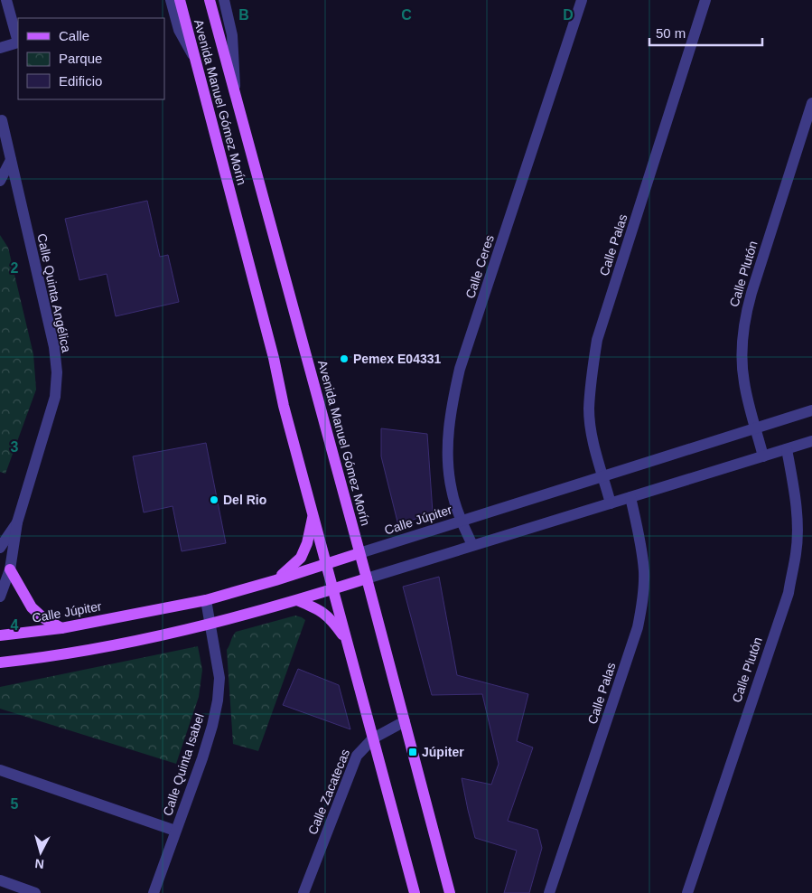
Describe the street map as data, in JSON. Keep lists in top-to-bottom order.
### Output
{
  "streets": {
    "main road": ["Avenida Manuel Gómez Morín", "Calle Júpiter"],
    "street": [
      "Calle Palas",
      "Calle Ceres",
      "Calle Plutón",
      "Calle Quinta Angélica",
      "Calle Quinta Isabel",
      "Calle Zacatecas"
    ]
  },
  "crossings": [
    ["Avenida Manuel Gómez Morín", "Calle Júpiter"],
    ["Avenida Manuel Gómez Morín", "Calle Zacatecas"],
    ["Calle Palas", "Calle Júpiter"],
    ["Calle Ceres", "Calle Júpiter"],
    ["Calle Plutón", "Calle Júpiter"],
    ["Calle Júpiter", "Calle Quinta Isabel"]
  ],
  "places": {
    "other": ["Pemex E04331", "Del Rio"],
    "transit": ["Júpiter"]
  },
  "legend": ["Calle", "Parque", "Edificio"],
  "scale_bar": "50 m",
  "north": "bottom",
  "grid": {
    "columns": ["B", "C", "D"],
    "rows": [
      "2",
      "3",
      "4",
      "5"
    ]
  }
}
